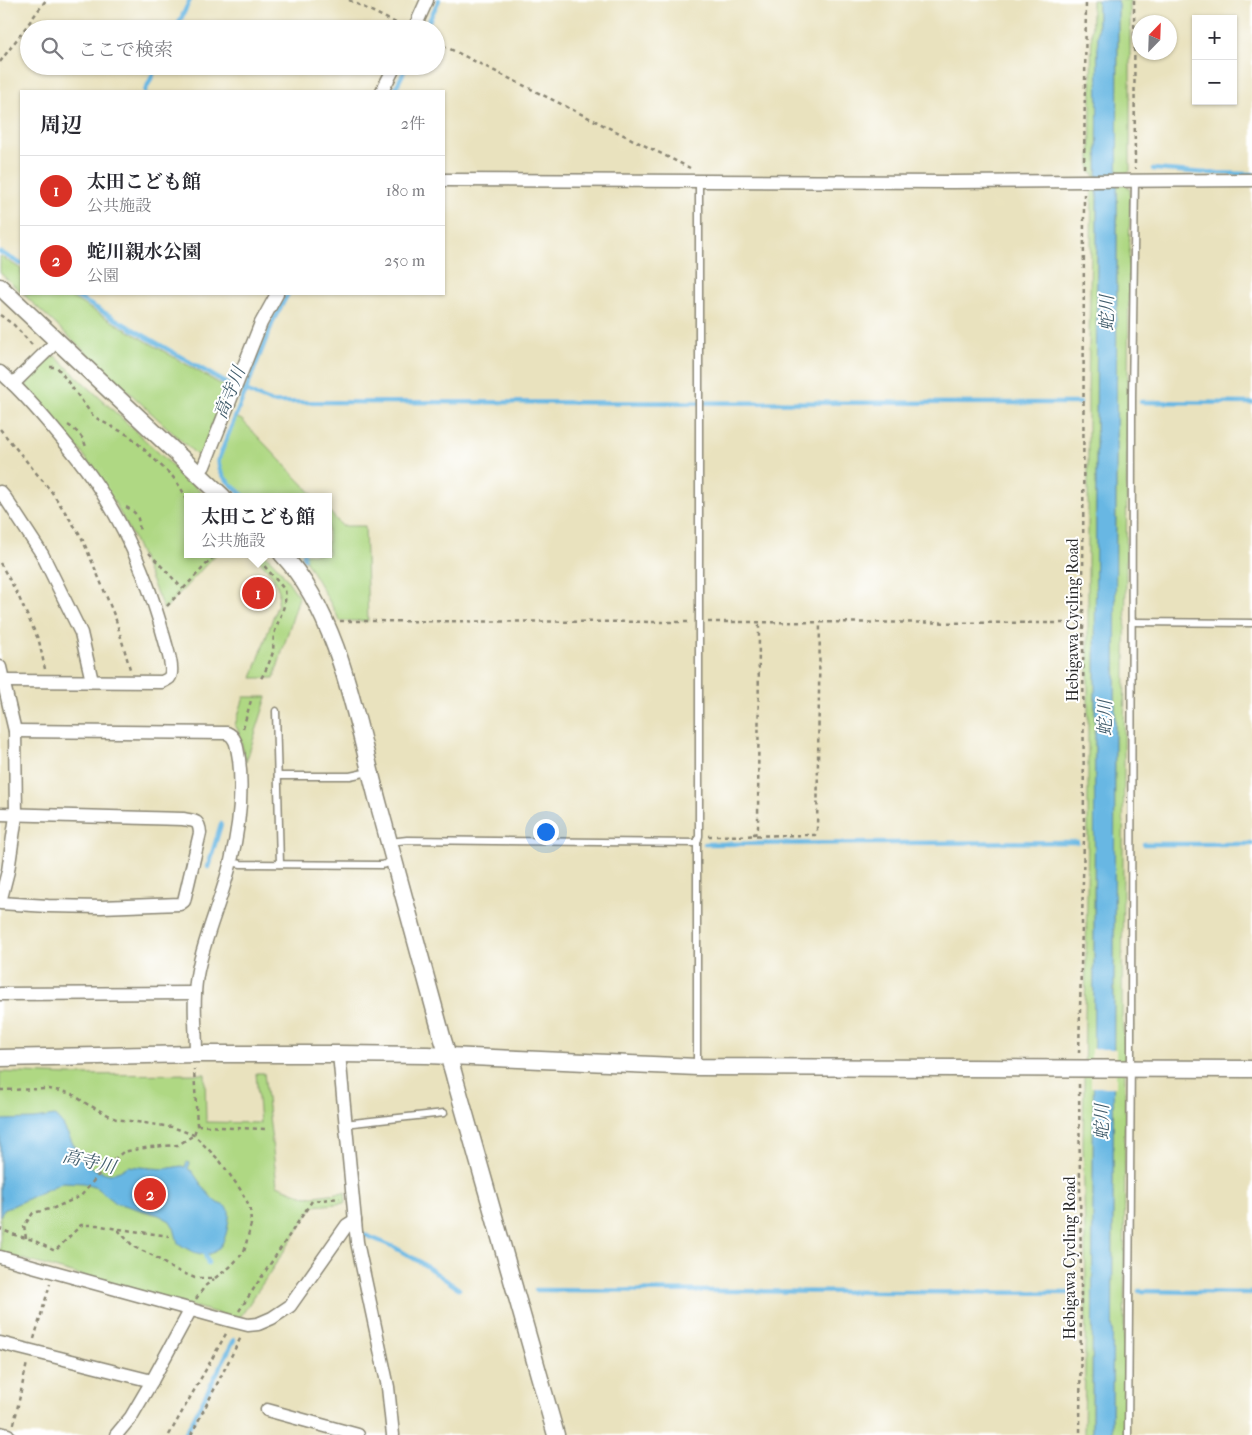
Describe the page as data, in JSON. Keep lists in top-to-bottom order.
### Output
{
  "streets": {
    "path": ["Hebigawa Cycling Road"]
  },
  "water": ["蛇川", "高寺川"],
  "north": "top right",
  "page": {
    "map_buttons": ["+", "−"],
    "search": "ここで検索",
    "heading": ["周辺", "2件"],
    "list": [
      {
        "mark": "1",
        "name": "太田こども館",
        "note": "公共施設",
        "value": "180 m"
      },
      {
        "mark": "2",
        "name": "蛇川親水公園",
        "note": "公園",
        "value": "250 m"
      }
    ],
    "popup": ["太田こども館", "公共施設"],
    "pins": ["1", "2"]
  }
}
